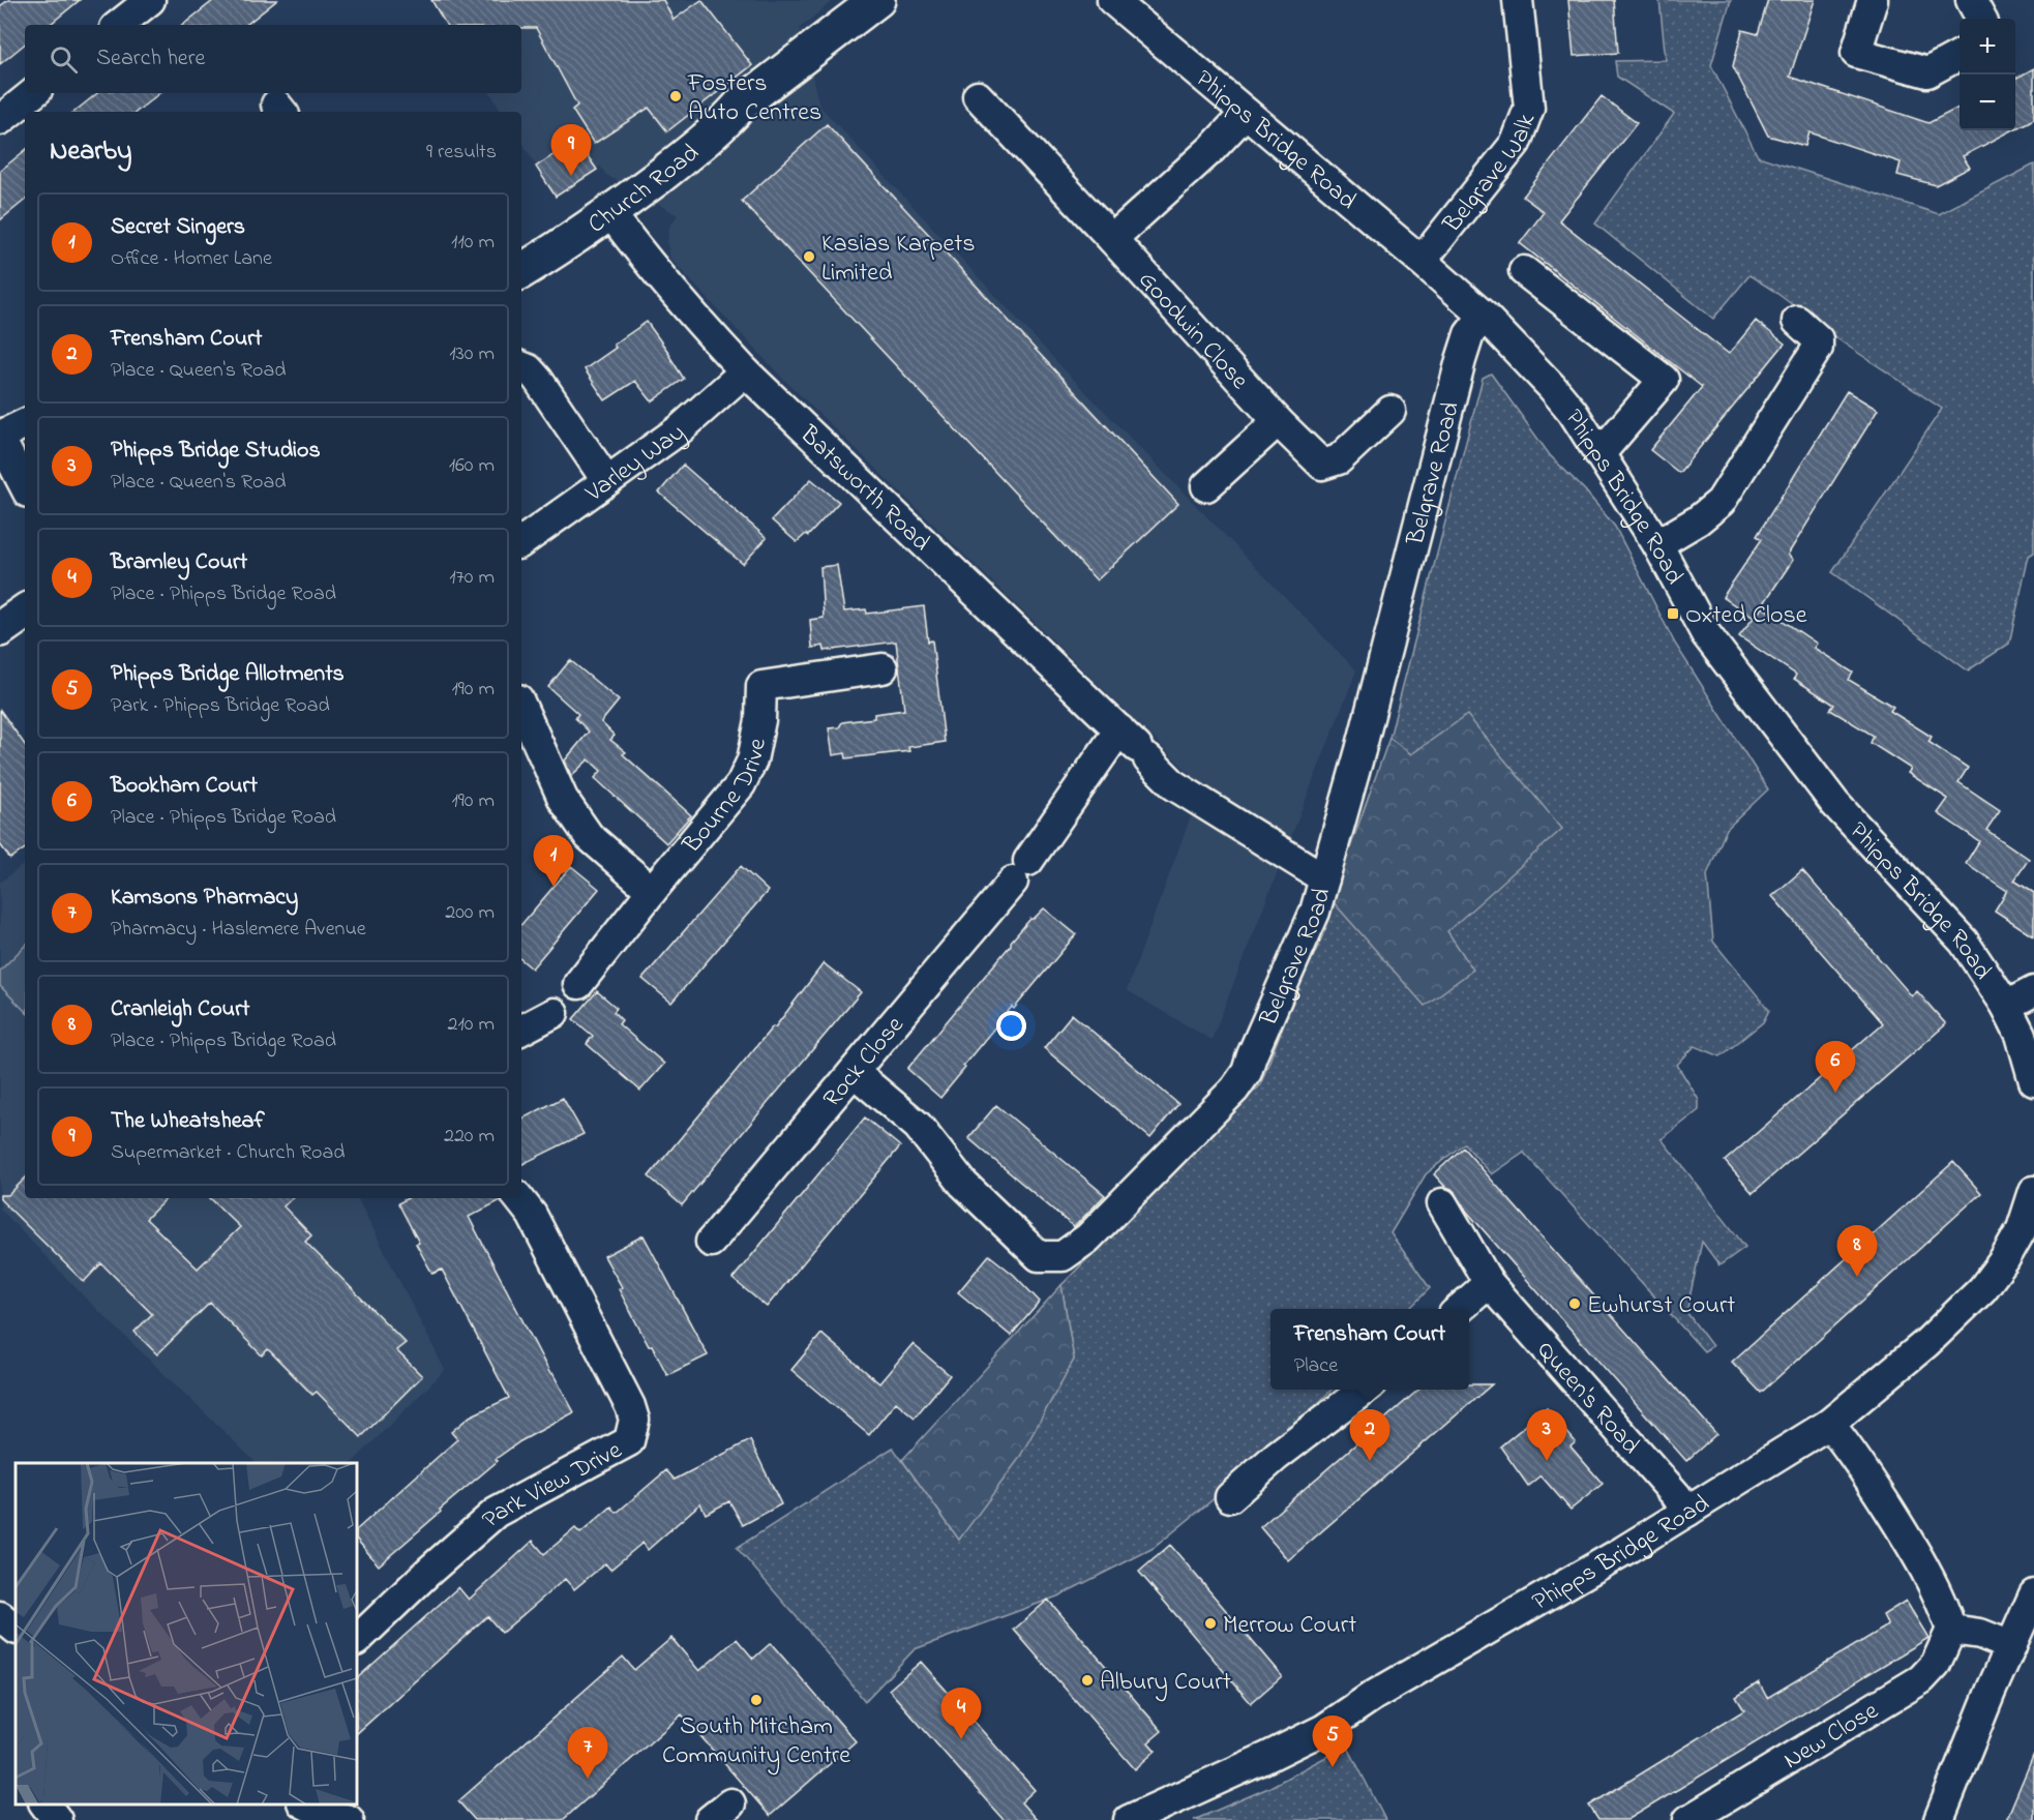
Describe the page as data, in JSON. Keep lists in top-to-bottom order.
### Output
{
  "streets": {
    "street": [
      "Phipps Bridge Road",
      "Belgrave Walk",
      "Church Road",
      "Goodwin Close",
      "Varley Way",
      "Belgrave Road",
      "Batsworth Road",
      "Bourne Drive",
      "Rock Close",
      "Queen's Road",
      "Park View Drive",
      "New Close"
    ]
  },
  "crossings": [
    ["Phipps Bridge Road", "Belgrave Walk"],
    ["Phipps Bridge Road", "Belgrave Road"],
    ["Phipps Bridge Road", "Queen's Road"],
    ["Church Road", "Batsworth Road"],
    ["Varley Way", "Batsworth Road"],
    ["Belgrave Road", "Batsworth Road"],
    ["Belgrave Road", "Rock Close"],
    ["Batsworth Road", "Rock Close"]
  ],
  "places": {
    "other": [
      "Fosters Auto Centres",
      "Kasias Karpets Limited",
      "Ewhurst Court",
      "Merrow Court",
      "Albury Court",
      "South Mitcham Community Centre"
    ],
    "transit": ["Oxted Close"]
  },
  "page": {
    "map_buttons": ["+", "−"],
    "search": "Search here",
    "heading": ["Nearby", "9 results"],
    "pins": [
      "9",
      "1",
      "6",
      "8",
      "2",
      "3",
      "4",
      "5",
      "7"
    ],
    "list": [
      {
        "mark": "1",
        "name": "Secret Singers",
        "note": "Office · Horner Lane",
        "value": "110 m"
      },
      {
        "mark": "2",
        "name": "Frensham Court",
        "note": "Place · Queen's Road",
        "value": "130 m"
      },
      {
        "mark": "3",
        "name": "Phipps Bridge Studios",
        "note": "Place · Queen's Road",
        "value": "160 m"
      },
      {
        "mark": "4",
        "name": "Bramley Court",
        "note": "Place · Phipps Bridge Road",
        "value": "170 m"
      },
      {
        "mark": "5",
        "name": "Phipps Bridge Allotments",
        "note": "Park · Phipps Bridge Road",
        "value": "190 m"
      },
      {
        "mark": "6",
        "name": "Bookham Court",
        "note": "Place · Phipps Bridge Road",
        "value": "190 m"
      },
      {
        "mark": "7",
        "name": "Kamsons Pharmacy",
        "note": "Pharmacy · Haslemere Avenue",
        "value": "200 m"
      },
      {
        "mark": "8",
        "name": "Cranleigh Court",
        "note": "Place · Phipps Bridge Road",
        "value": "210 m"
      },
      {
        "mark": "9",
        "name": "The Wheatsheaf",
        "note": "Supermarket · Church Road",
        "value": "220 m"
      }
    ],
    "popup": ["Frensham Court", "Place"]
  }
}
